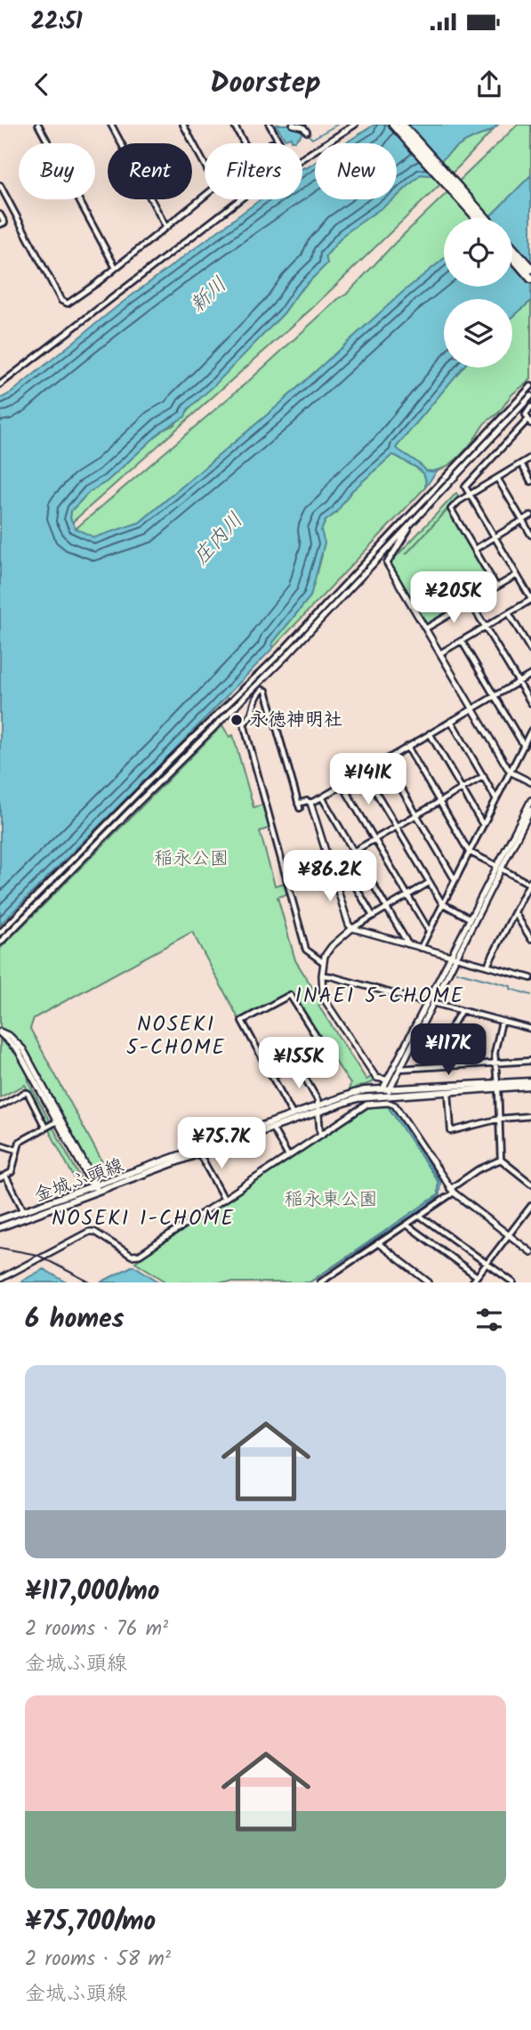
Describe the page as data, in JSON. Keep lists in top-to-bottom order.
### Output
{
  "streets": {
    "main road": ["金城ふ頭線"]
  },
  "districts": ["INAEI 5-CHOME", "NOSEKI 5-CHOME", "NOSEKI 1-CHOME"],
  "water": ["新川", "庄内川"],
  "parks": ["稲永公園", "稲永東公園"],
  "places": ["永徳神明社"],
  "page": {
    "status": "22:51",
    "header": "Doorstep",
    "chip": [
      "Buy",
      "Rent",
      "Filters",
      "New"
    ],
    "price": [
      "¥205K",
      "¥141K",
      "¥86.2K",
      "¥117K",
      "¥155K",
      "¥75.7K"
    ],
    "heading": "6 homes",
    "list": [
      {
        "name": "¥117,000/mo",
        "note": "2 rooms · 76 m² · 金城ふ頭線"
      },
      {
        "name": "¥75,700/mo",
        "note": "2 rooms · 58 m² · 金城ふ頭線"
      }
    ]
  }
}
